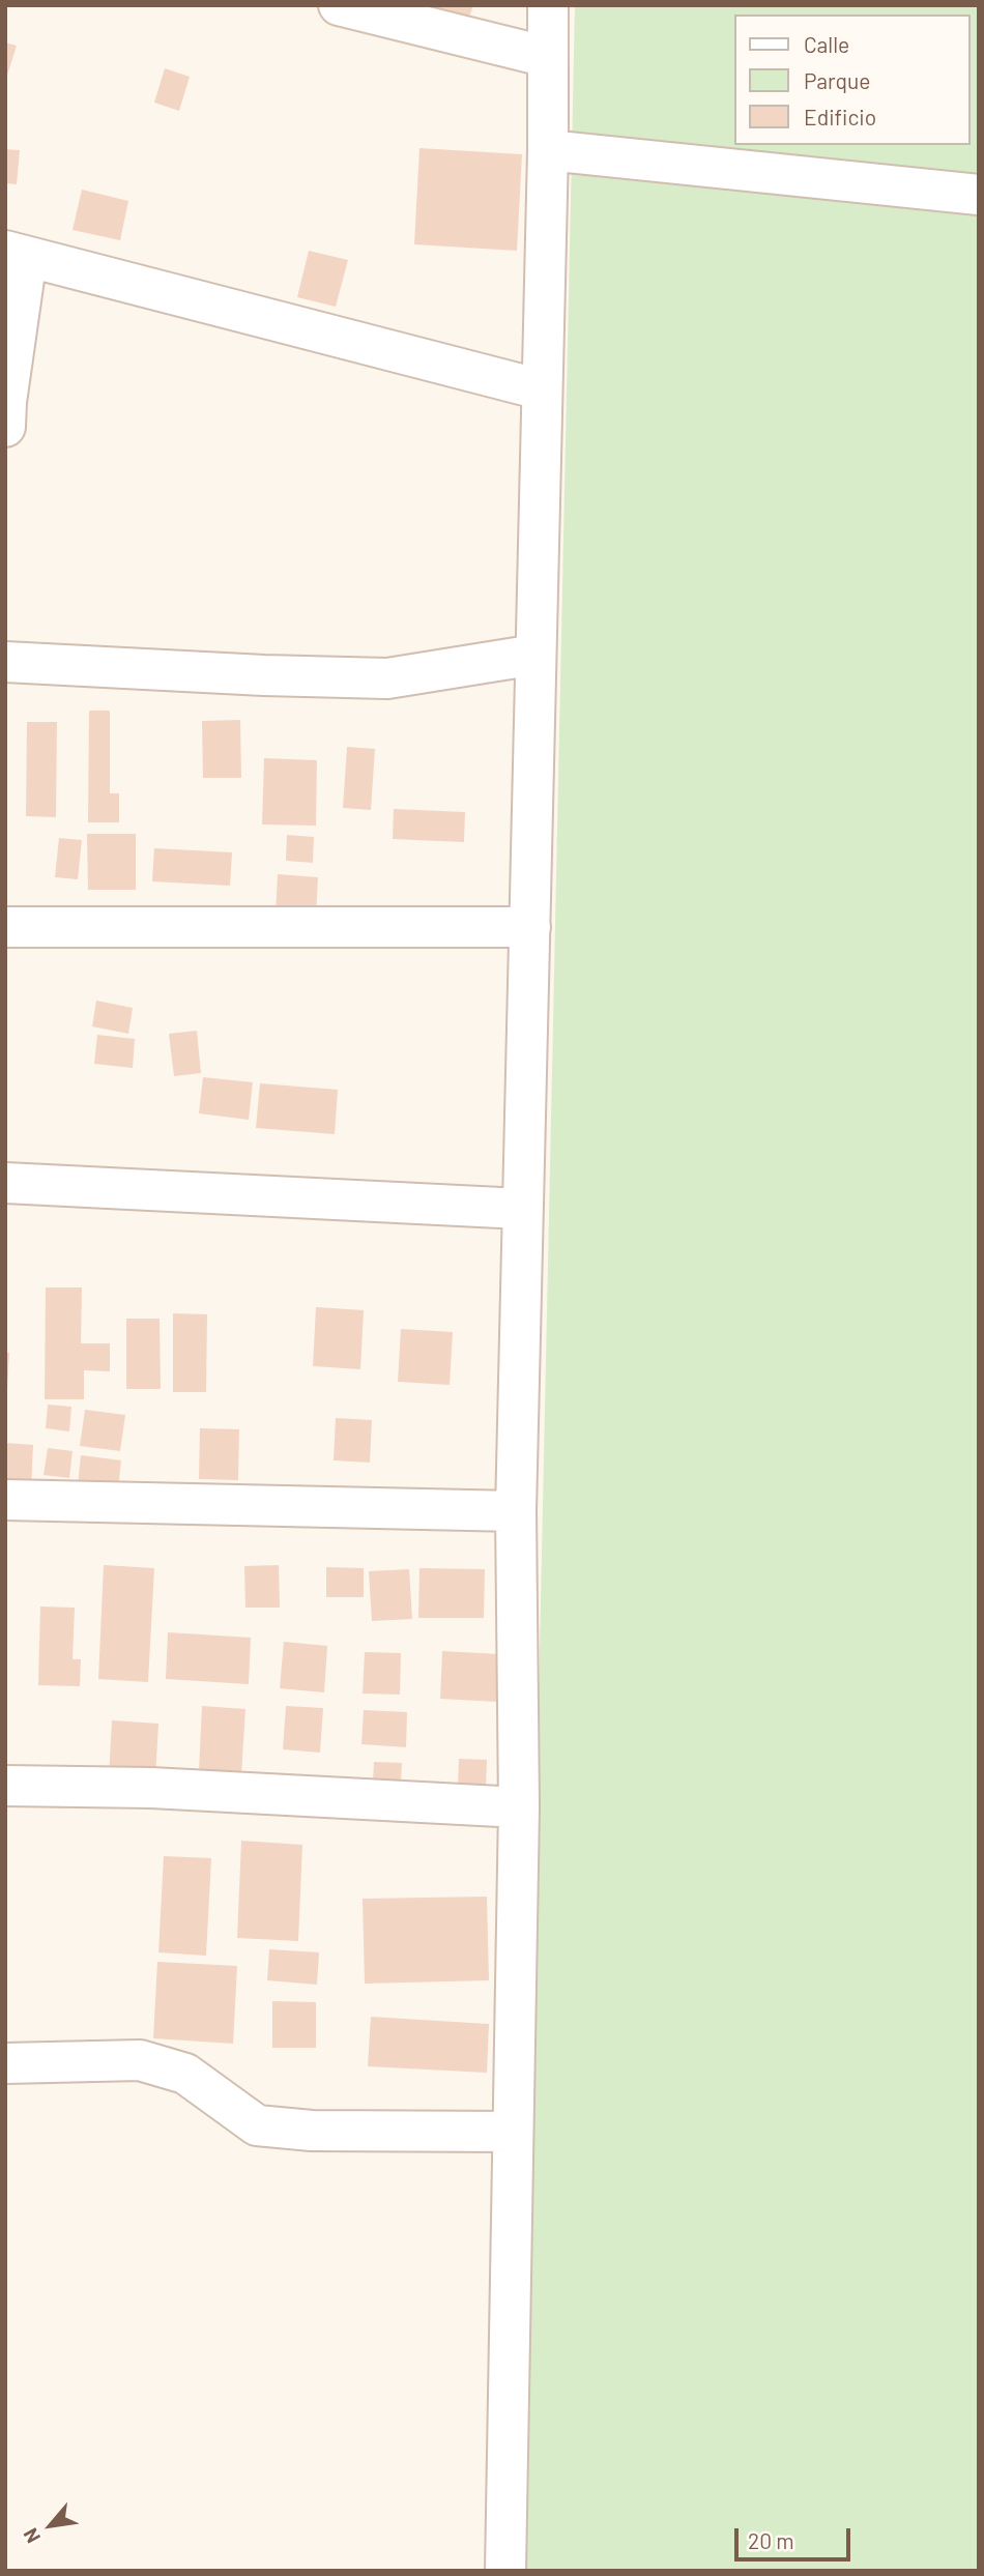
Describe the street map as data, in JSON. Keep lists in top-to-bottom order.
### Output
{
  "legend": ["Calle", "Parque", "Edificio"],
  "scale_bar": "20 m",
  "north": "bottom left"
}
